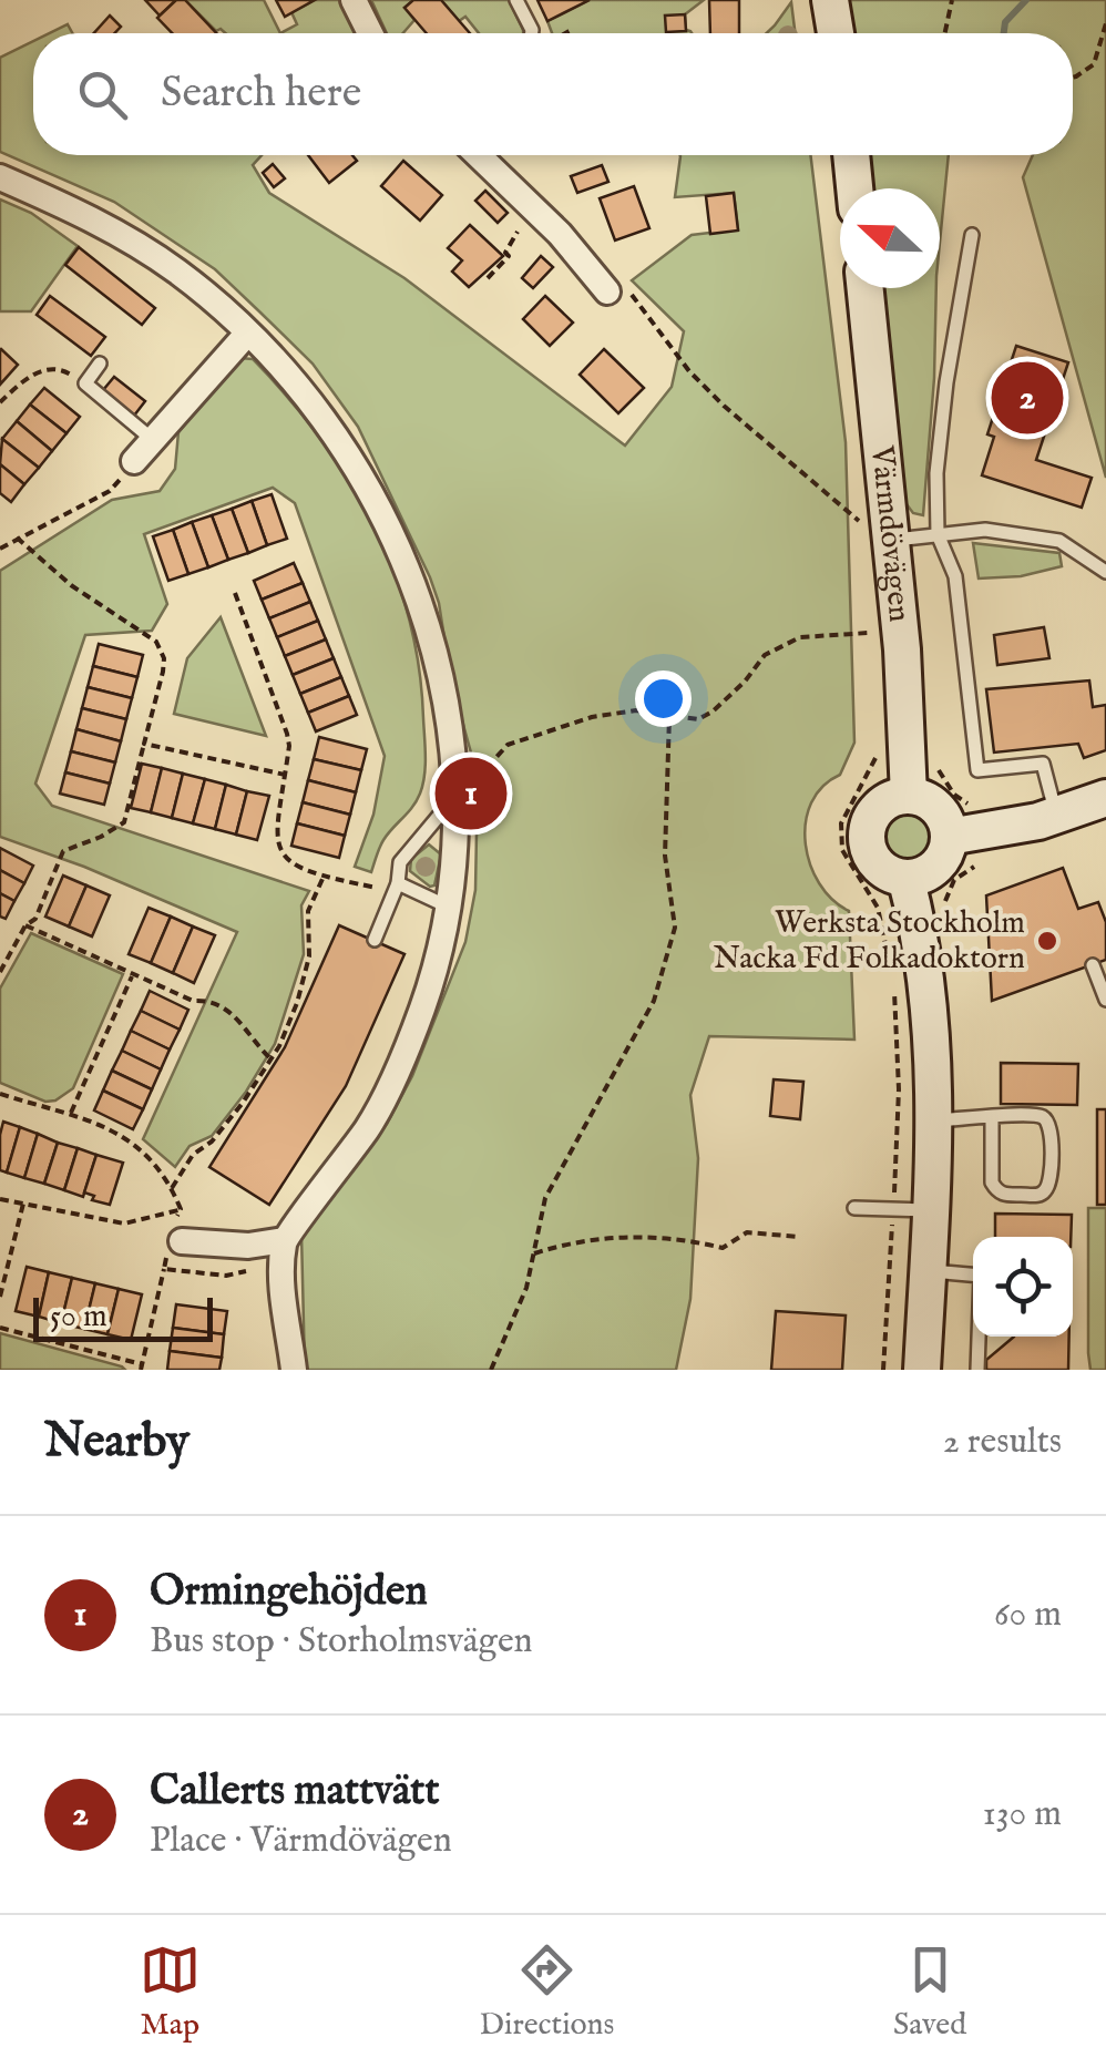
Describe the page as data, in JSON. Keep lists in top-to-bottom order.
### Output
{
  "streets": {
    "main road": ["Värmdövägen"]
  },
  "places": ["Werksta Stockholm Nacka Fd Folkadoktorn"],
  "scale_bar": "50 m",
  "north": "left",
  "page": {
    "search": "Search here",
    "pins": ["2", "1"],
    "scale": "50 m",
    "heading": ["Nearby", "2 results"],
    "list": [
      {
        "mark": "1",
        "name": "Ormingehöjden",
        "note": "Bus stop · Storholmsvägen",
        "value": "60 m"
      },
      {
        "mark": "2",
        "name": "Callerts mattvätt",
        "note": "Place · Värmdövägen",
        "value": "130 m"
      }
    ],
    "nav": ["Map", "Directions", "Saved"]
  }
}
